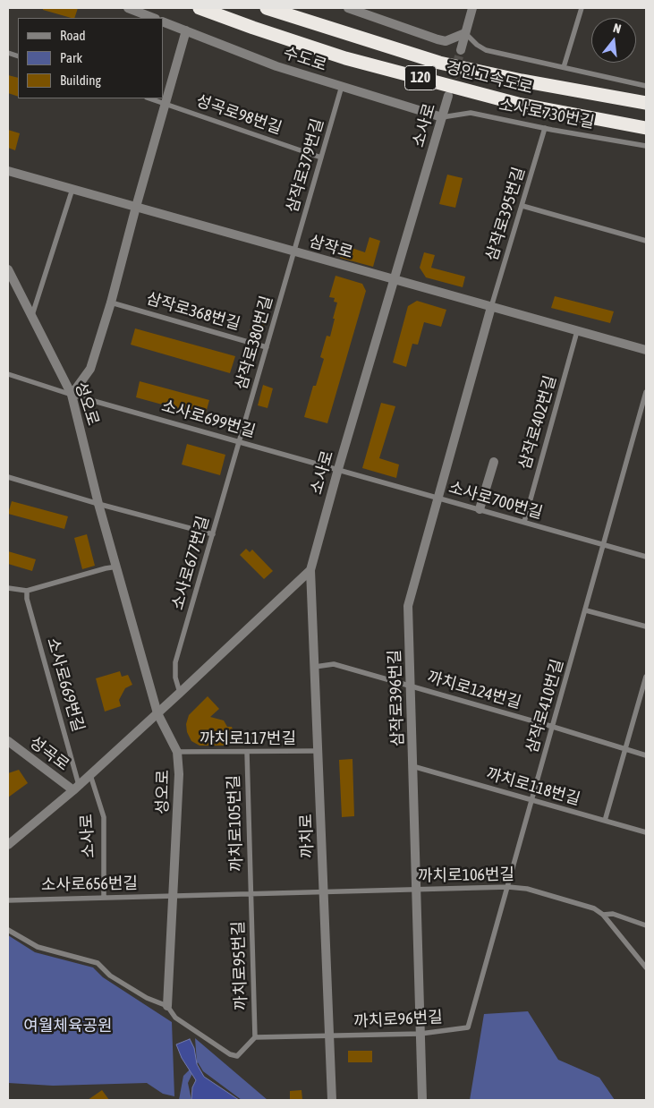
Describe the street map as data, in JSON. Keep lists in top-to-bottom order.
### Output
{
  "streets": {
    "highway": ["120", "경인고속도로"],
    "street": [
      "수도로",
      "소사로",
      "삼작로",
      "성오로",
      "삼작로396번길",
      "성곡로",
      "까치로"
    ],
    "lane": [
      "소사로730번길",
      "성곡로98번길",
      "삼작로379번길",
      "삼작로395번길",
      "삼작로368번길",
      "삼작로380번길",
      "소사로699번길",
      "삼작로402번길",
      "소사로700번길",
      "소사로677번길",
      "소사로669번길",
      "까치로124번길",
      "삼작로410번길",
      "까치로117번길",
      "까치로118번길",
      "까치로105번길",
      "까치로106번길",
      "소사로656번길",
      "까치로95번길",
      "까치로96번길"
    ]
  },
  "crossings": [
    ["수도로", "소사로730번길"],
    ["수도로", "소사로"],
    ["수도로", "삼작로379번길"],
    ["소사로730번길", "소사로"],
    ["소사로730번길", "삼작로395번길"],
    ["성곡로98번길", "삼작로379번길"],
    ["소사로", "삼작로"],
    ["소사로", "성오로"],
    ["소사로", "소사로699번길"],
    ["소사로", "소사로700번길"],
    ["소사로", "소사로677번길"],
    ["소사로", "소사로669번길"],
    ["소사로", "성곡로"],
    ["소사로", "까치로"],
    ["소사로", "소사로656번길"],
    ["삼작로379번길", "삼작로"],
    ["삼작로379번길", "삼작로380번길"],
    ["삼작로395번길", "삼작로"],
    ["삼작로395번길", "삼작로396번길"],
    ["삼작로", "삼작로380번길"],
    ["삼작로", "삼작로402번길"],
    ["삼작로", "삼작로396번길"],
    ["삼작로368번길", "삼작로380번길"],
    ["삼작로380번길", "소사로699번길"],
    ["삼작로380번길", "소사로677번길"],
    ["성오로", "소사로699번길"],
    ["성오로", "까치로117번길"],
    ["성오로", "까치로105번길"],
    ["성오로", "소사로656번길"],
    ["소사로699번길", "소사로700번길"],
    ["소사로699번길", "소사로677번길"],
    ["삼작로402번길", "소사로700번길"],
    ["소사로700번길", "삼작로396번길"],
    ["소사로700번길", "삼작로410번길"],
    ["소사로669번길", "성곡로"],
    ["까치로124번길", "삼작로396번길"],
    ["까치로124번길", "삼작로410번길"],
    ["까치로124번길", "까치로"],
    ["삼작로396번길", "까치로118번길"],
    ["삼작로396번길", "까치로106번길"],
    ["삼작로396번길", "까치로96번길"],
    ["삼작로410번길", "까치로118번길"],
    ["삼작로410번길", "까치로106번길"],
    ["삼작로410번길", "까치로96번길"],
    ["까치로117번길", "까치로105번길"],
    ["까치로117번길", "까치로"],
    ["까치로105번길", "까치로"],
    ["까치로105번길", "까치로106번길"],
    ["까치로105번길", "소사로656번길"],
    ["까치로105번길", "까치로95번길"],
    ["까치로", "까치로106번길"],
    ["까치로", "까치로96번길"]
  ],
  "parks": ["여월체육공원"],
  "legend": ["Road", "Park", "Building"],
  "north": "top"
}
